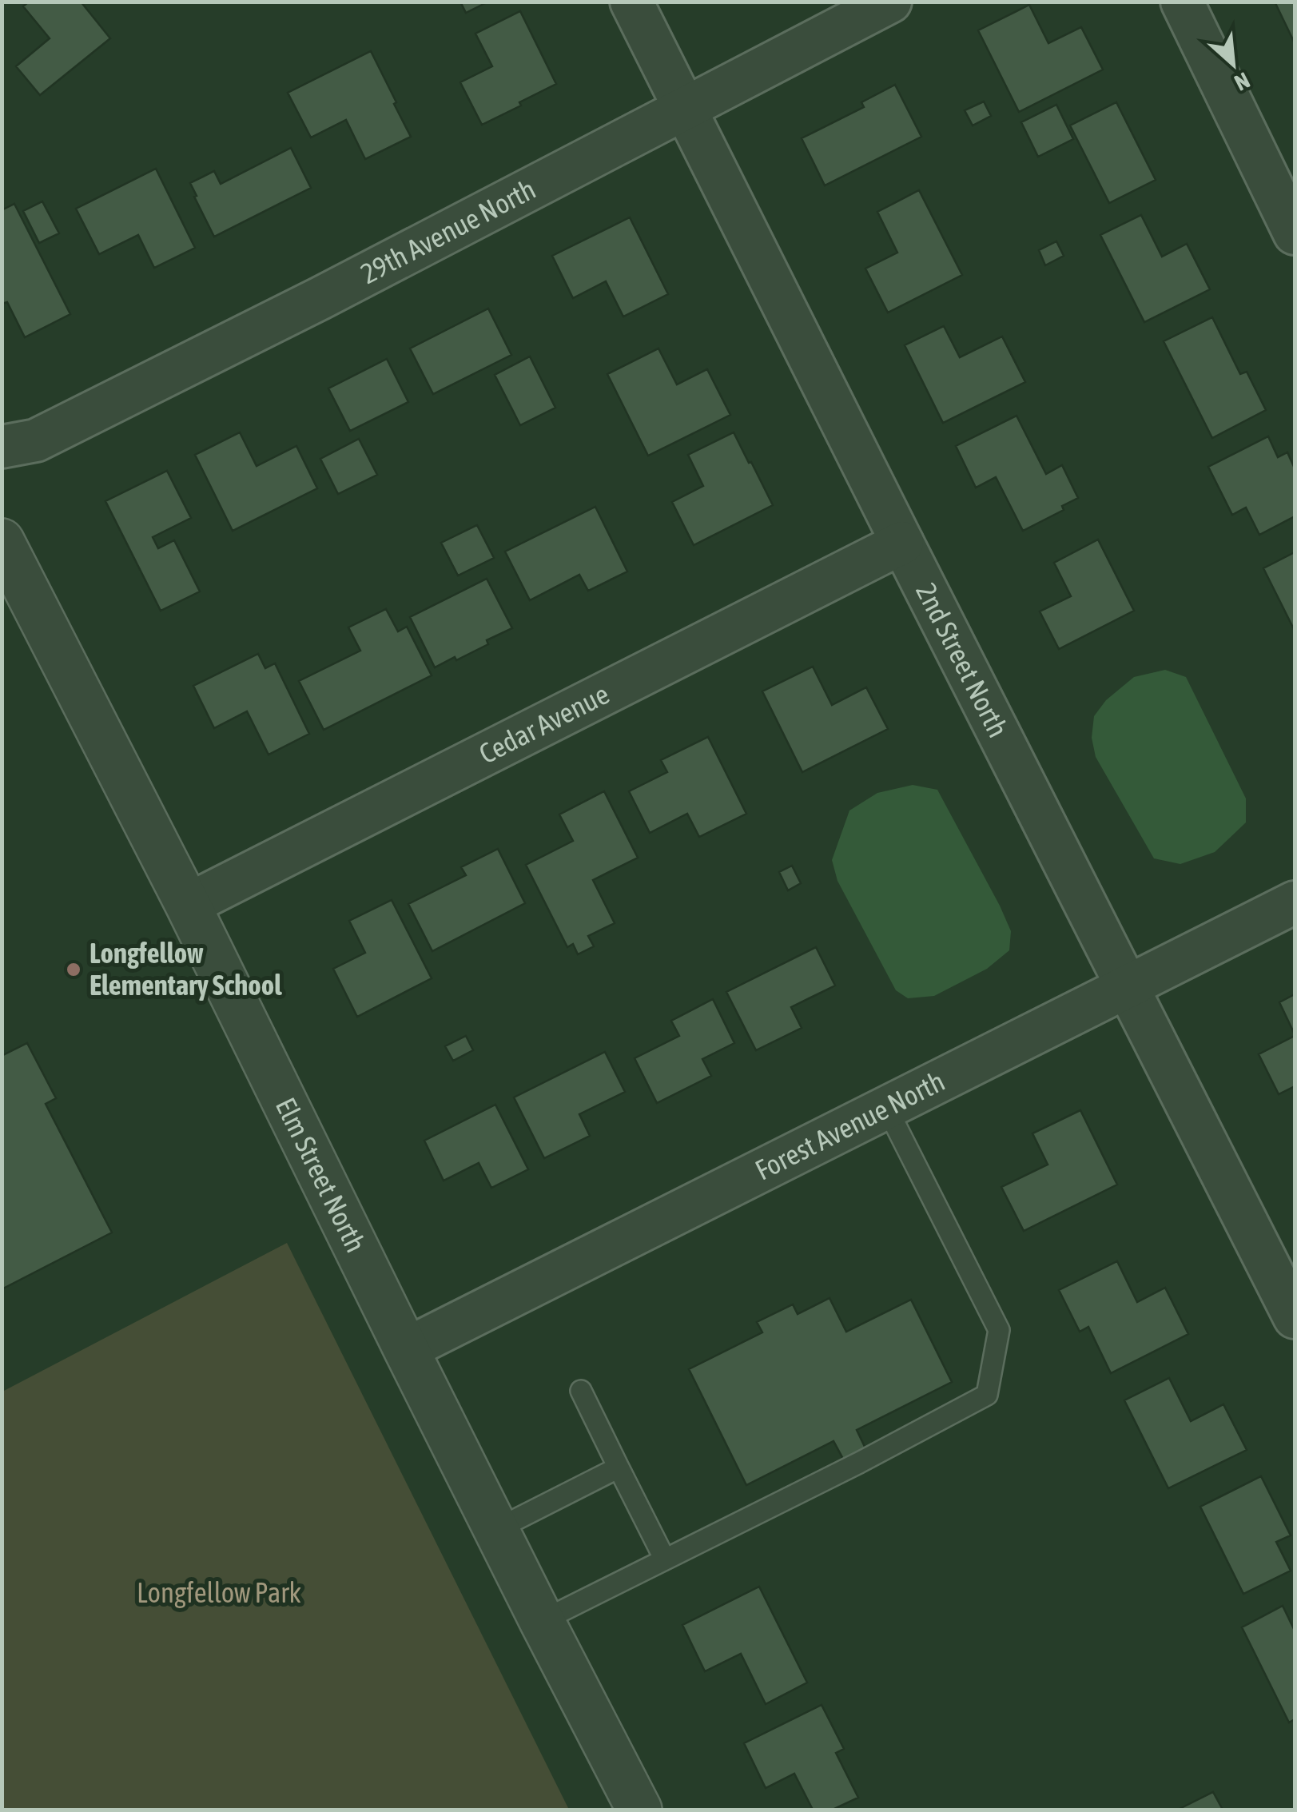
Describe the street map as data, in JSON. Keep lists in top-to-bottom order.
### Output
{
  "streets": {
    "street": [
      "29th Avenue North",
      "2nd Street North",
      "Cedar Avenue",
      "Forest Avenue North",
      "Elm Street North"
    ]
  },
  "crossings": [
    ["29th Avenue North", "2nd Street North"],
    ["2nd Street North", "Cedar Avenue"],
    ["2nd Street North", "Forest Avenue North"],
    ["Cedar Avenue", "Elm Street North"],
    ["Forest Avenue North", "Elm Street North"]
  ],
  "parks": ["Longfellow Park"],
  "places": ["Longfellow Elementary School"],
  "north": "bottom right"
}
